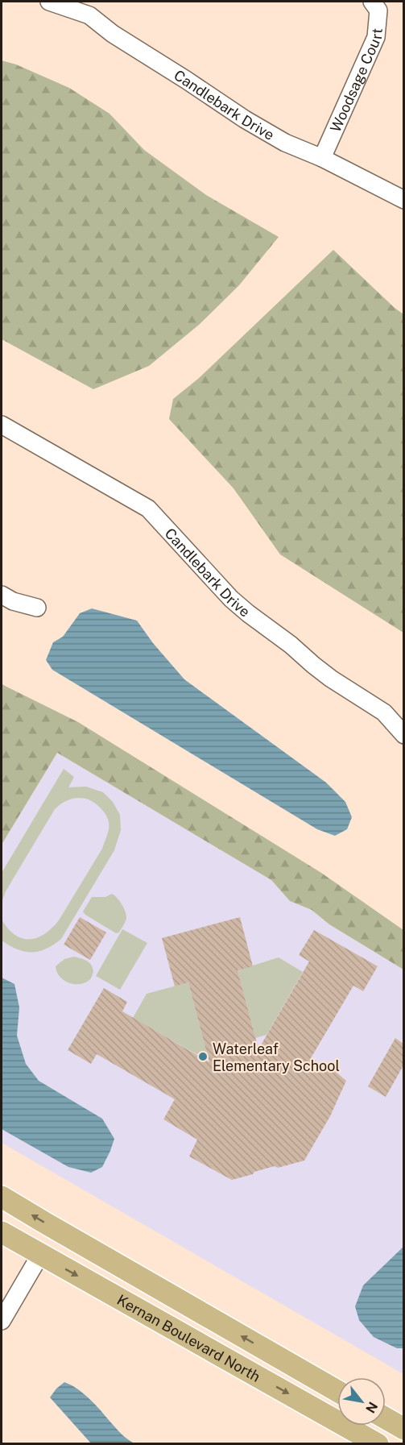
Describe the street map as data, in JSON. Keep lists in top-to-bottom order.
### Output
{
  "streets": {
    "main road": ["Kernan Boulevard North"],
    "street": ["Woodsage Court", "Candlebark Drive"]
  },
  "crossings": [
    ["Woodsage Court", "Candlebark Drive"]
  ],
  "places": ["Waterleaf Elementary School"],
  "north": "bottom right"
}
